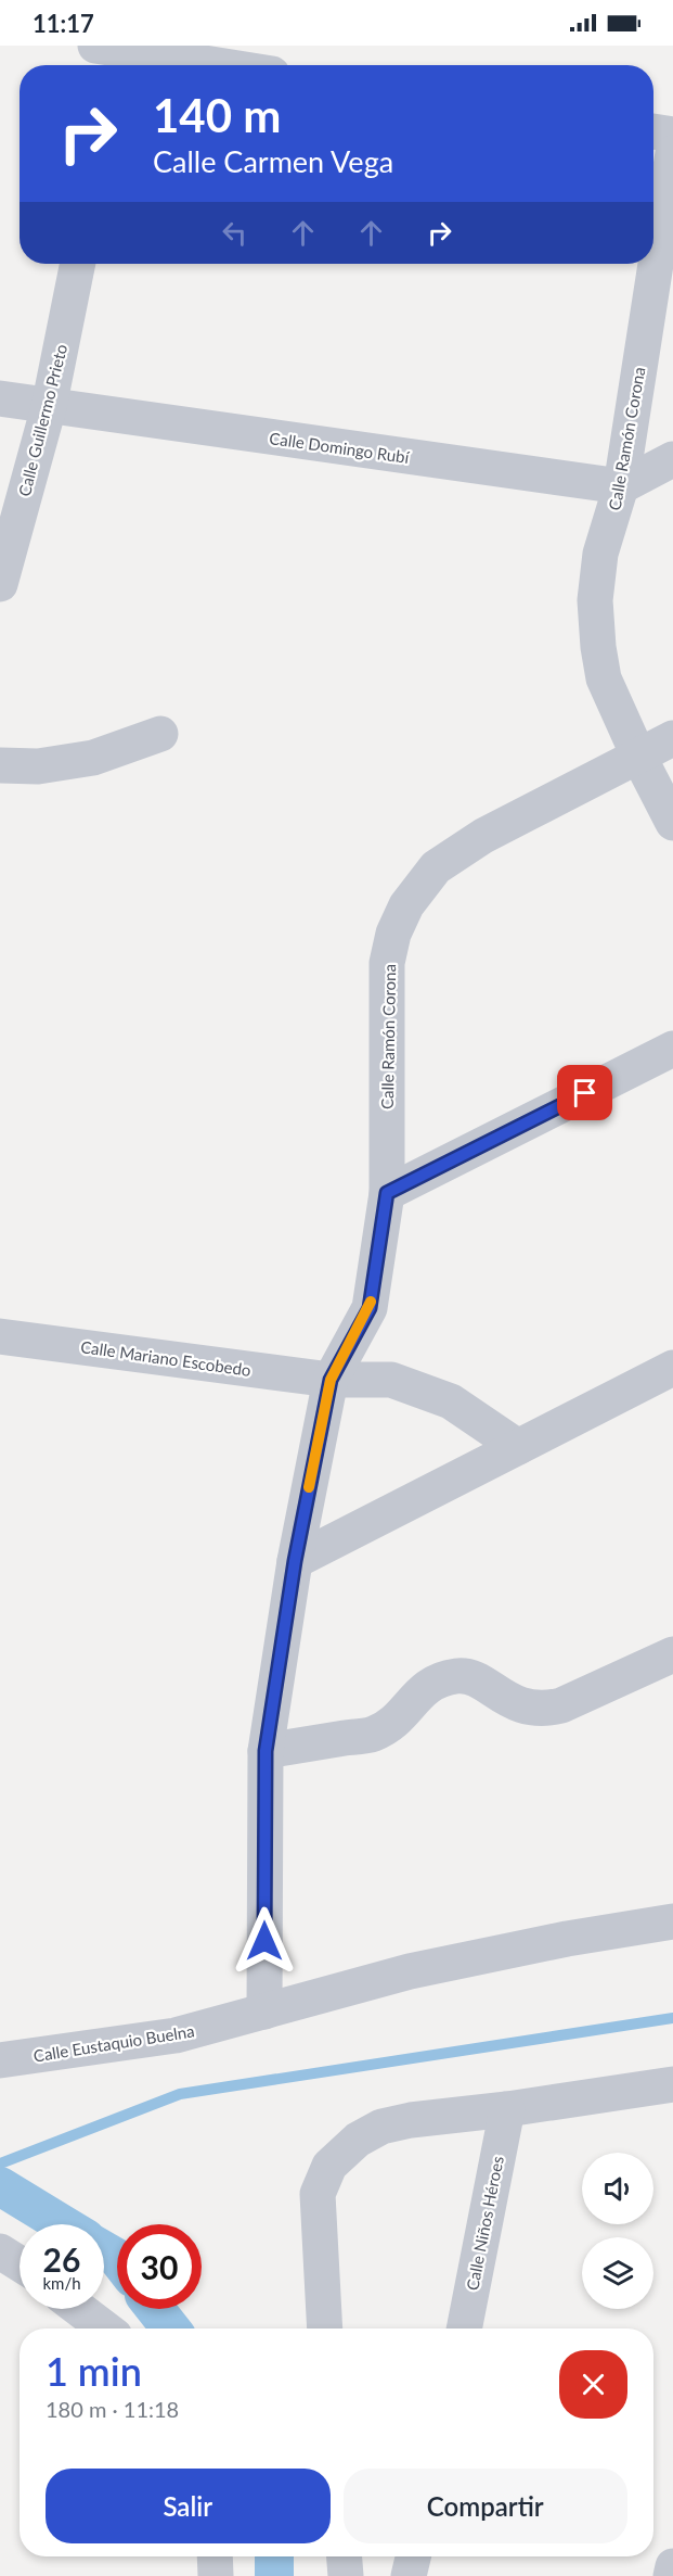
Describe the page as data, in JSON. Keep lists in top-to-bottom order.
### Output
{
  "streets": {
    "street": [
      "Calle Guillermo Prieto",
      "Calle Ramón Corona",
      "Calle Domingo Rubí",
      "Calle Mariano Escobedo",
      "Calle Eustaquio Buelna",
      "Calle Niños Héroes"
    ]
  },
  "crossings": [
    ["Calle Guillermo Prieto", "Calle Domingo Rubí"],
    ["Calle Ramón Corona", "Calle Domingo Rubí"],
    ["Calle Ramón Corona", "Calle Mariano Escobedo"],
    ["Calle Ramón Corona", "Calle Eustaquio Buelna"]
  ],
  "page": {
    "status": "11:17",
    "turn": ["140 m", "Calle Carmen Vega"],
    "speed": "26 km/h",
    "limit": "30",
    "heading": ["1 min", "180 m · 11:18"],
    "buttons": ["Salir", "Compartir"]
  }
}
